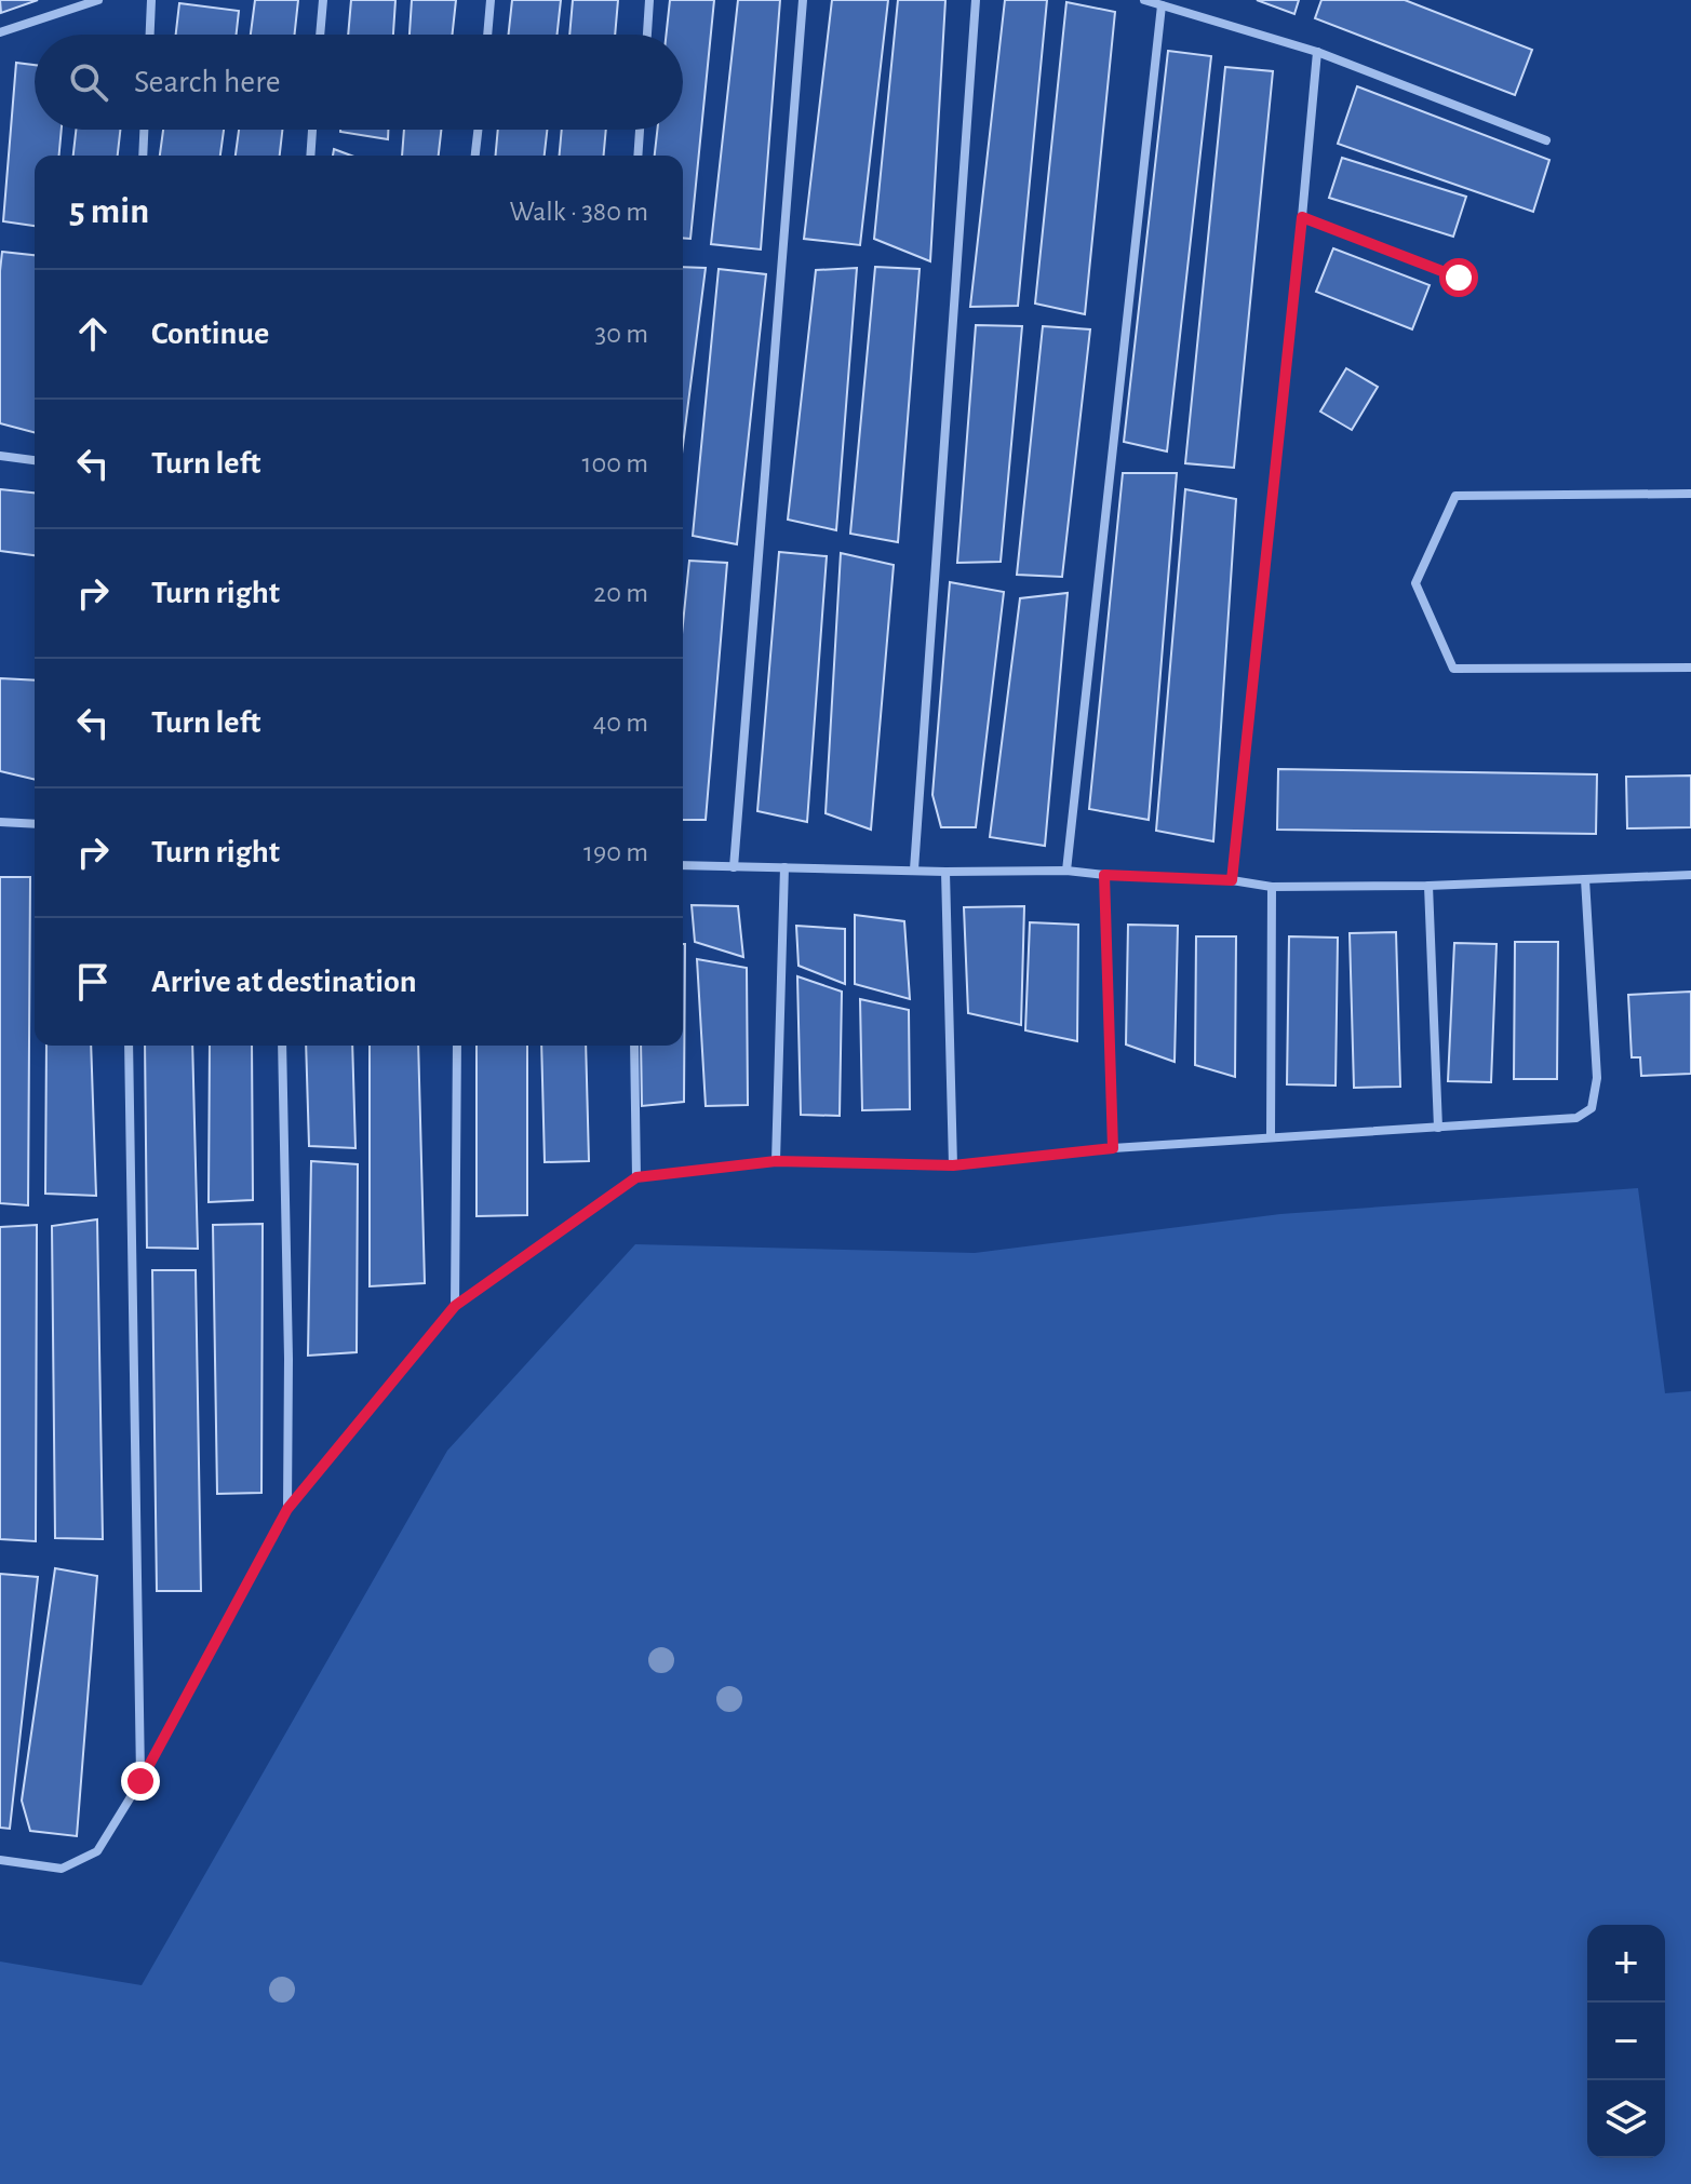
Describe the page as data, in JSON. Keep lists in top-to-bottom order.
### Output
{
  "page": {
    "search": "Search here",
    "heading": ["5 min", "Walk · 380 m"],
    "list": [
      ["Continue", "30 m"],
      ["Turn left", "100 m"],
      ["Turn right", "20 m"],
      ["Turn left", "40 m"],
      ["Turn right", "190 m"],
      "Arrive at destination"
    ],
    "map_buttons": ["+", "−"]
  }
}
